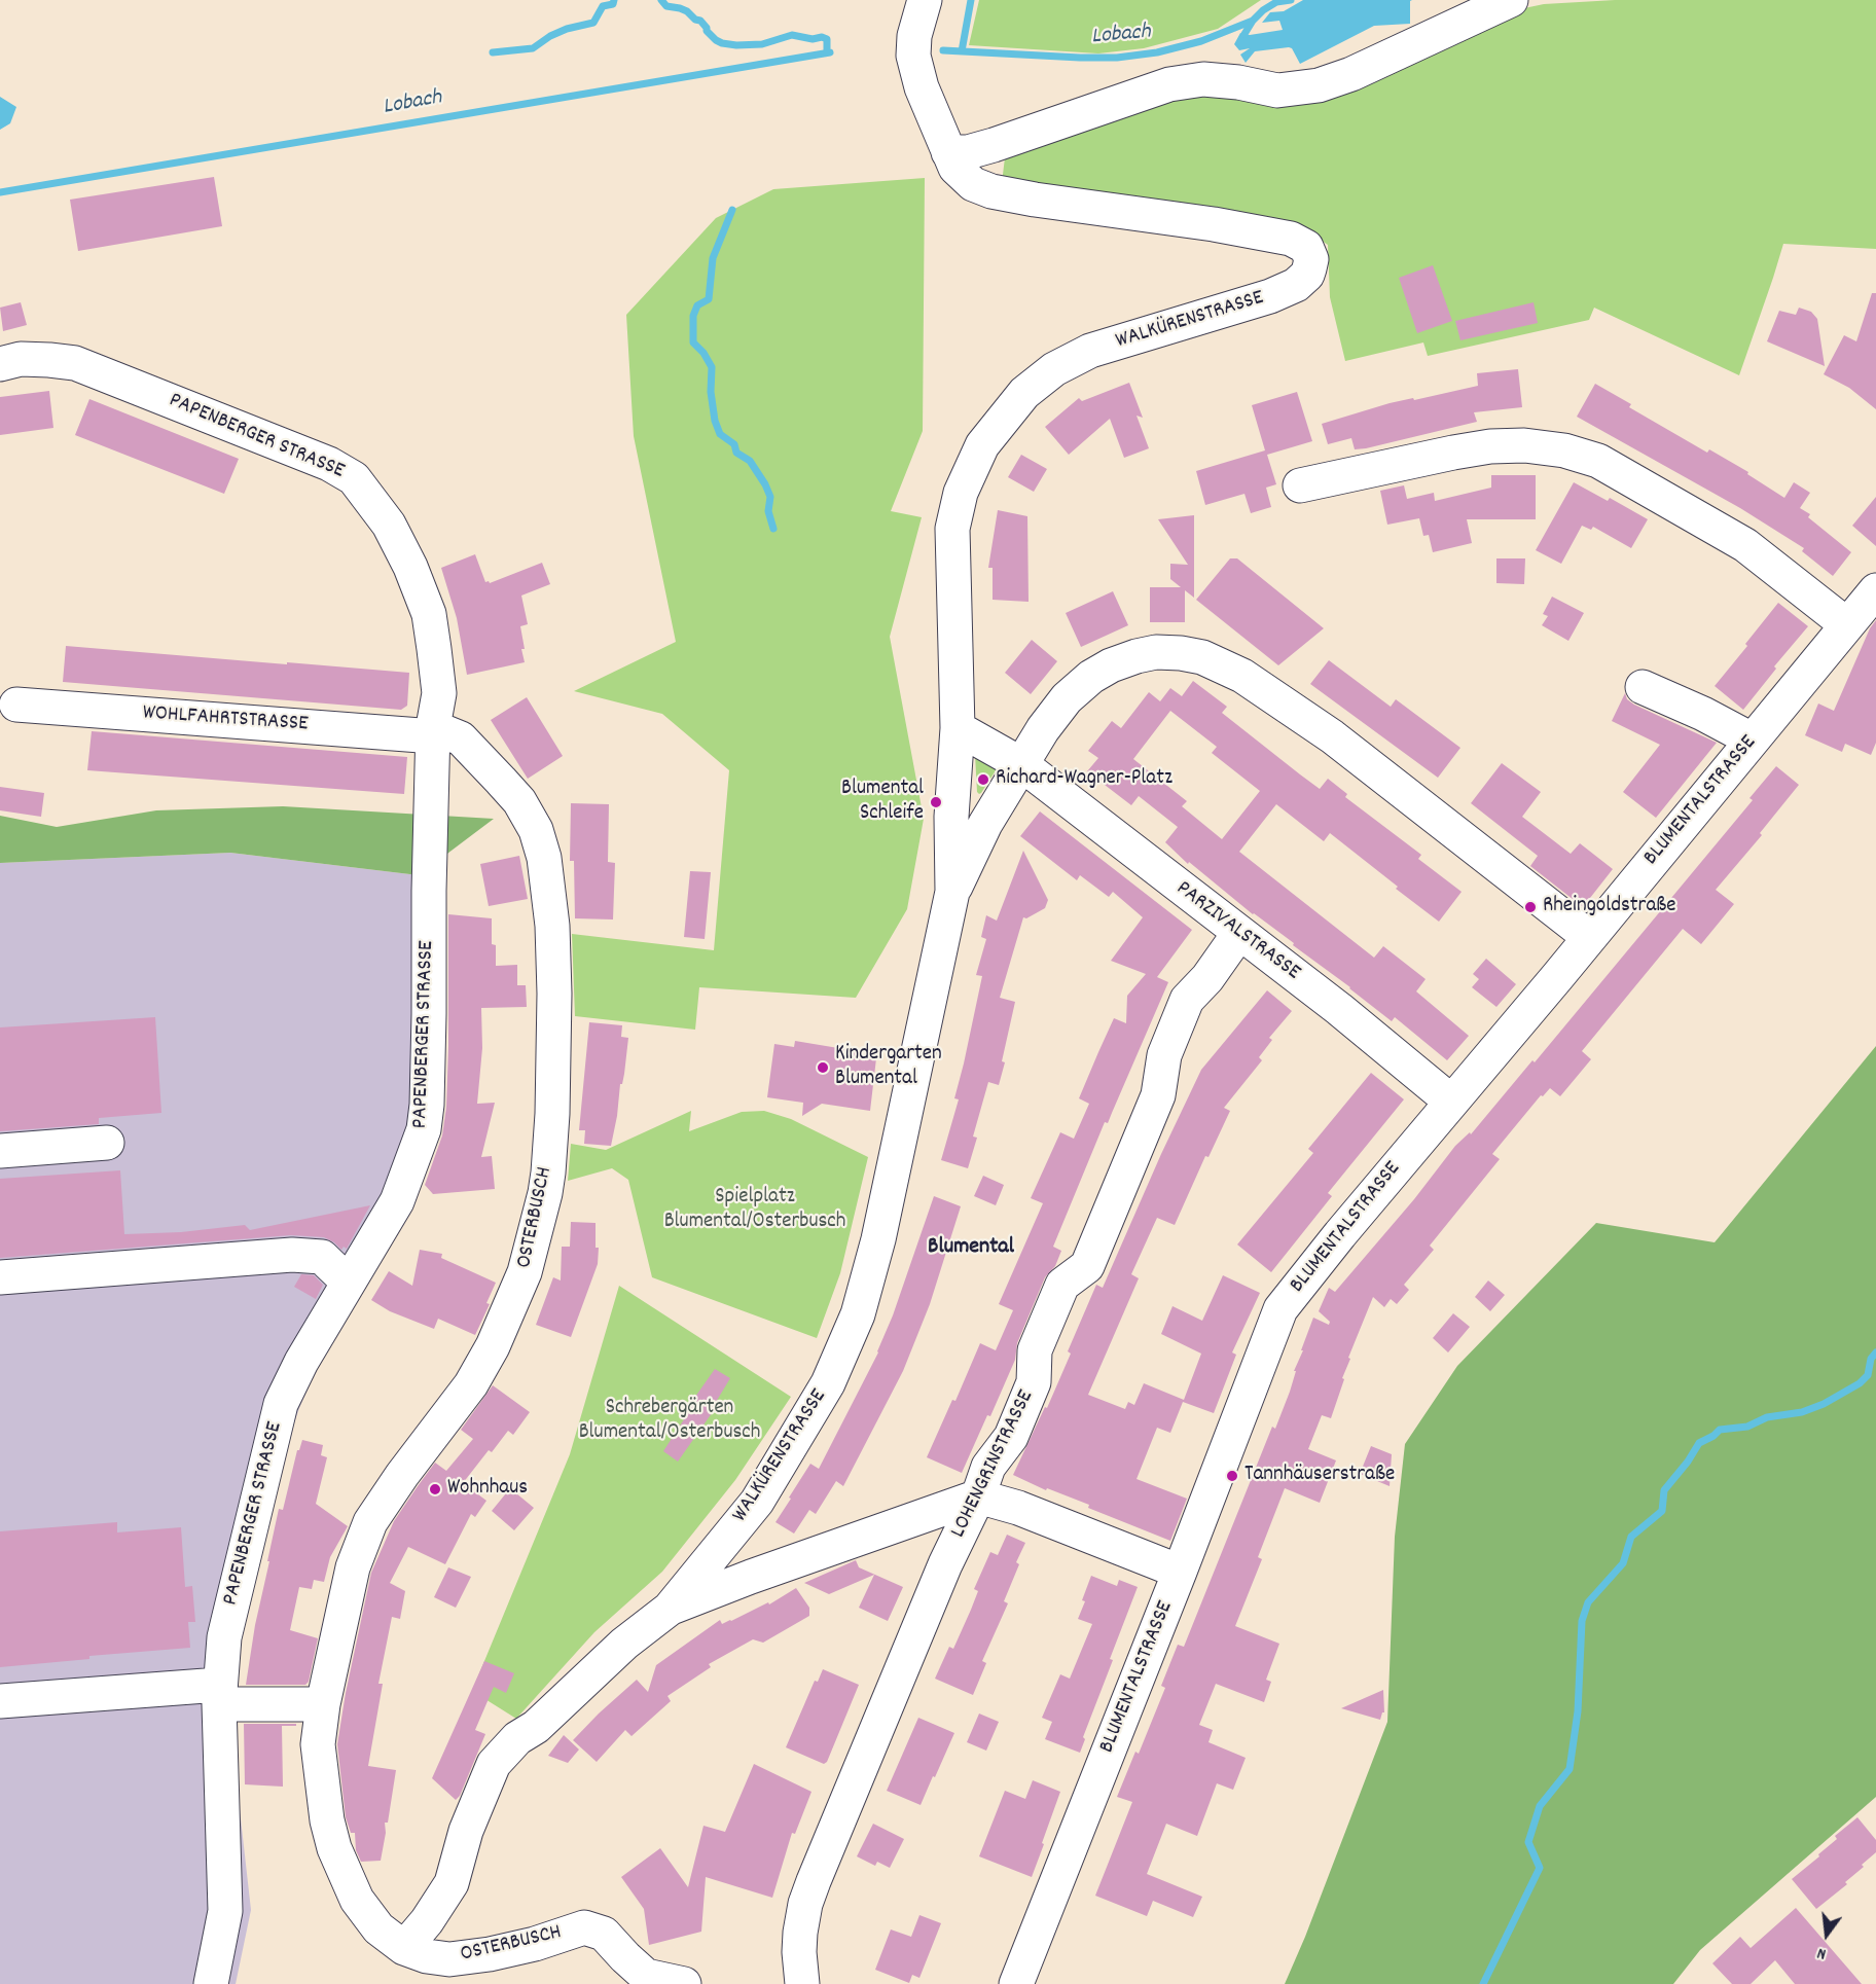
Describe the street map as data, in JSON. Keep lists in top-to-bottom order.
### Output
{
  "streets": {
    "street": [
      "WALKÜRENSTRASSE",
      "PAPENBERGER STRASSE",
      "WOHLFAHRTSTRASSE",
      "BLUMENTALSTRASSE",
      "PARZIVALSTRASSE",
      "OSTERBUSCH",
      "LOHENGRINSTRASSE"
    ]
  },
  "crossings": [
    ["WALKÜRENSTRASSE", "PARZIVALSTRASSE"],
    ["WALKÜRENSTRASSE", "OSTERBUSCH"],
    ["PAPENBERGER STRASSE", "WOHLFAHRTSTRASSE"],
    ["PAPENBERGER STRASSE", "OSTERBUSCH"],
    ["WOHLFAHRTSTRASSE", "OSTERBUSCH"],
    ["BLUMENTALSTRASSE", "PARZIVALSTRASSE"],
    ["PARZIVALSTRASSE", "LOHENGRINSTRASSE"]
  ],
  "districts": ["Blumental"],
  "water": ["Lobach"],
  "parks": ["Spielplatz Blumental/Osterbusch", "Schrebergärten Blumental/Osterbusch"],
  "places": [
    "Richard-Wagner-Platz",
    "Blumental Schleife",
    "Rheingoldstraße",
    "Kindergarten Blumental",
    "Tannhäuserstraße",
    "Wohnhaus"
  ],
  "north": "bottom"
}
